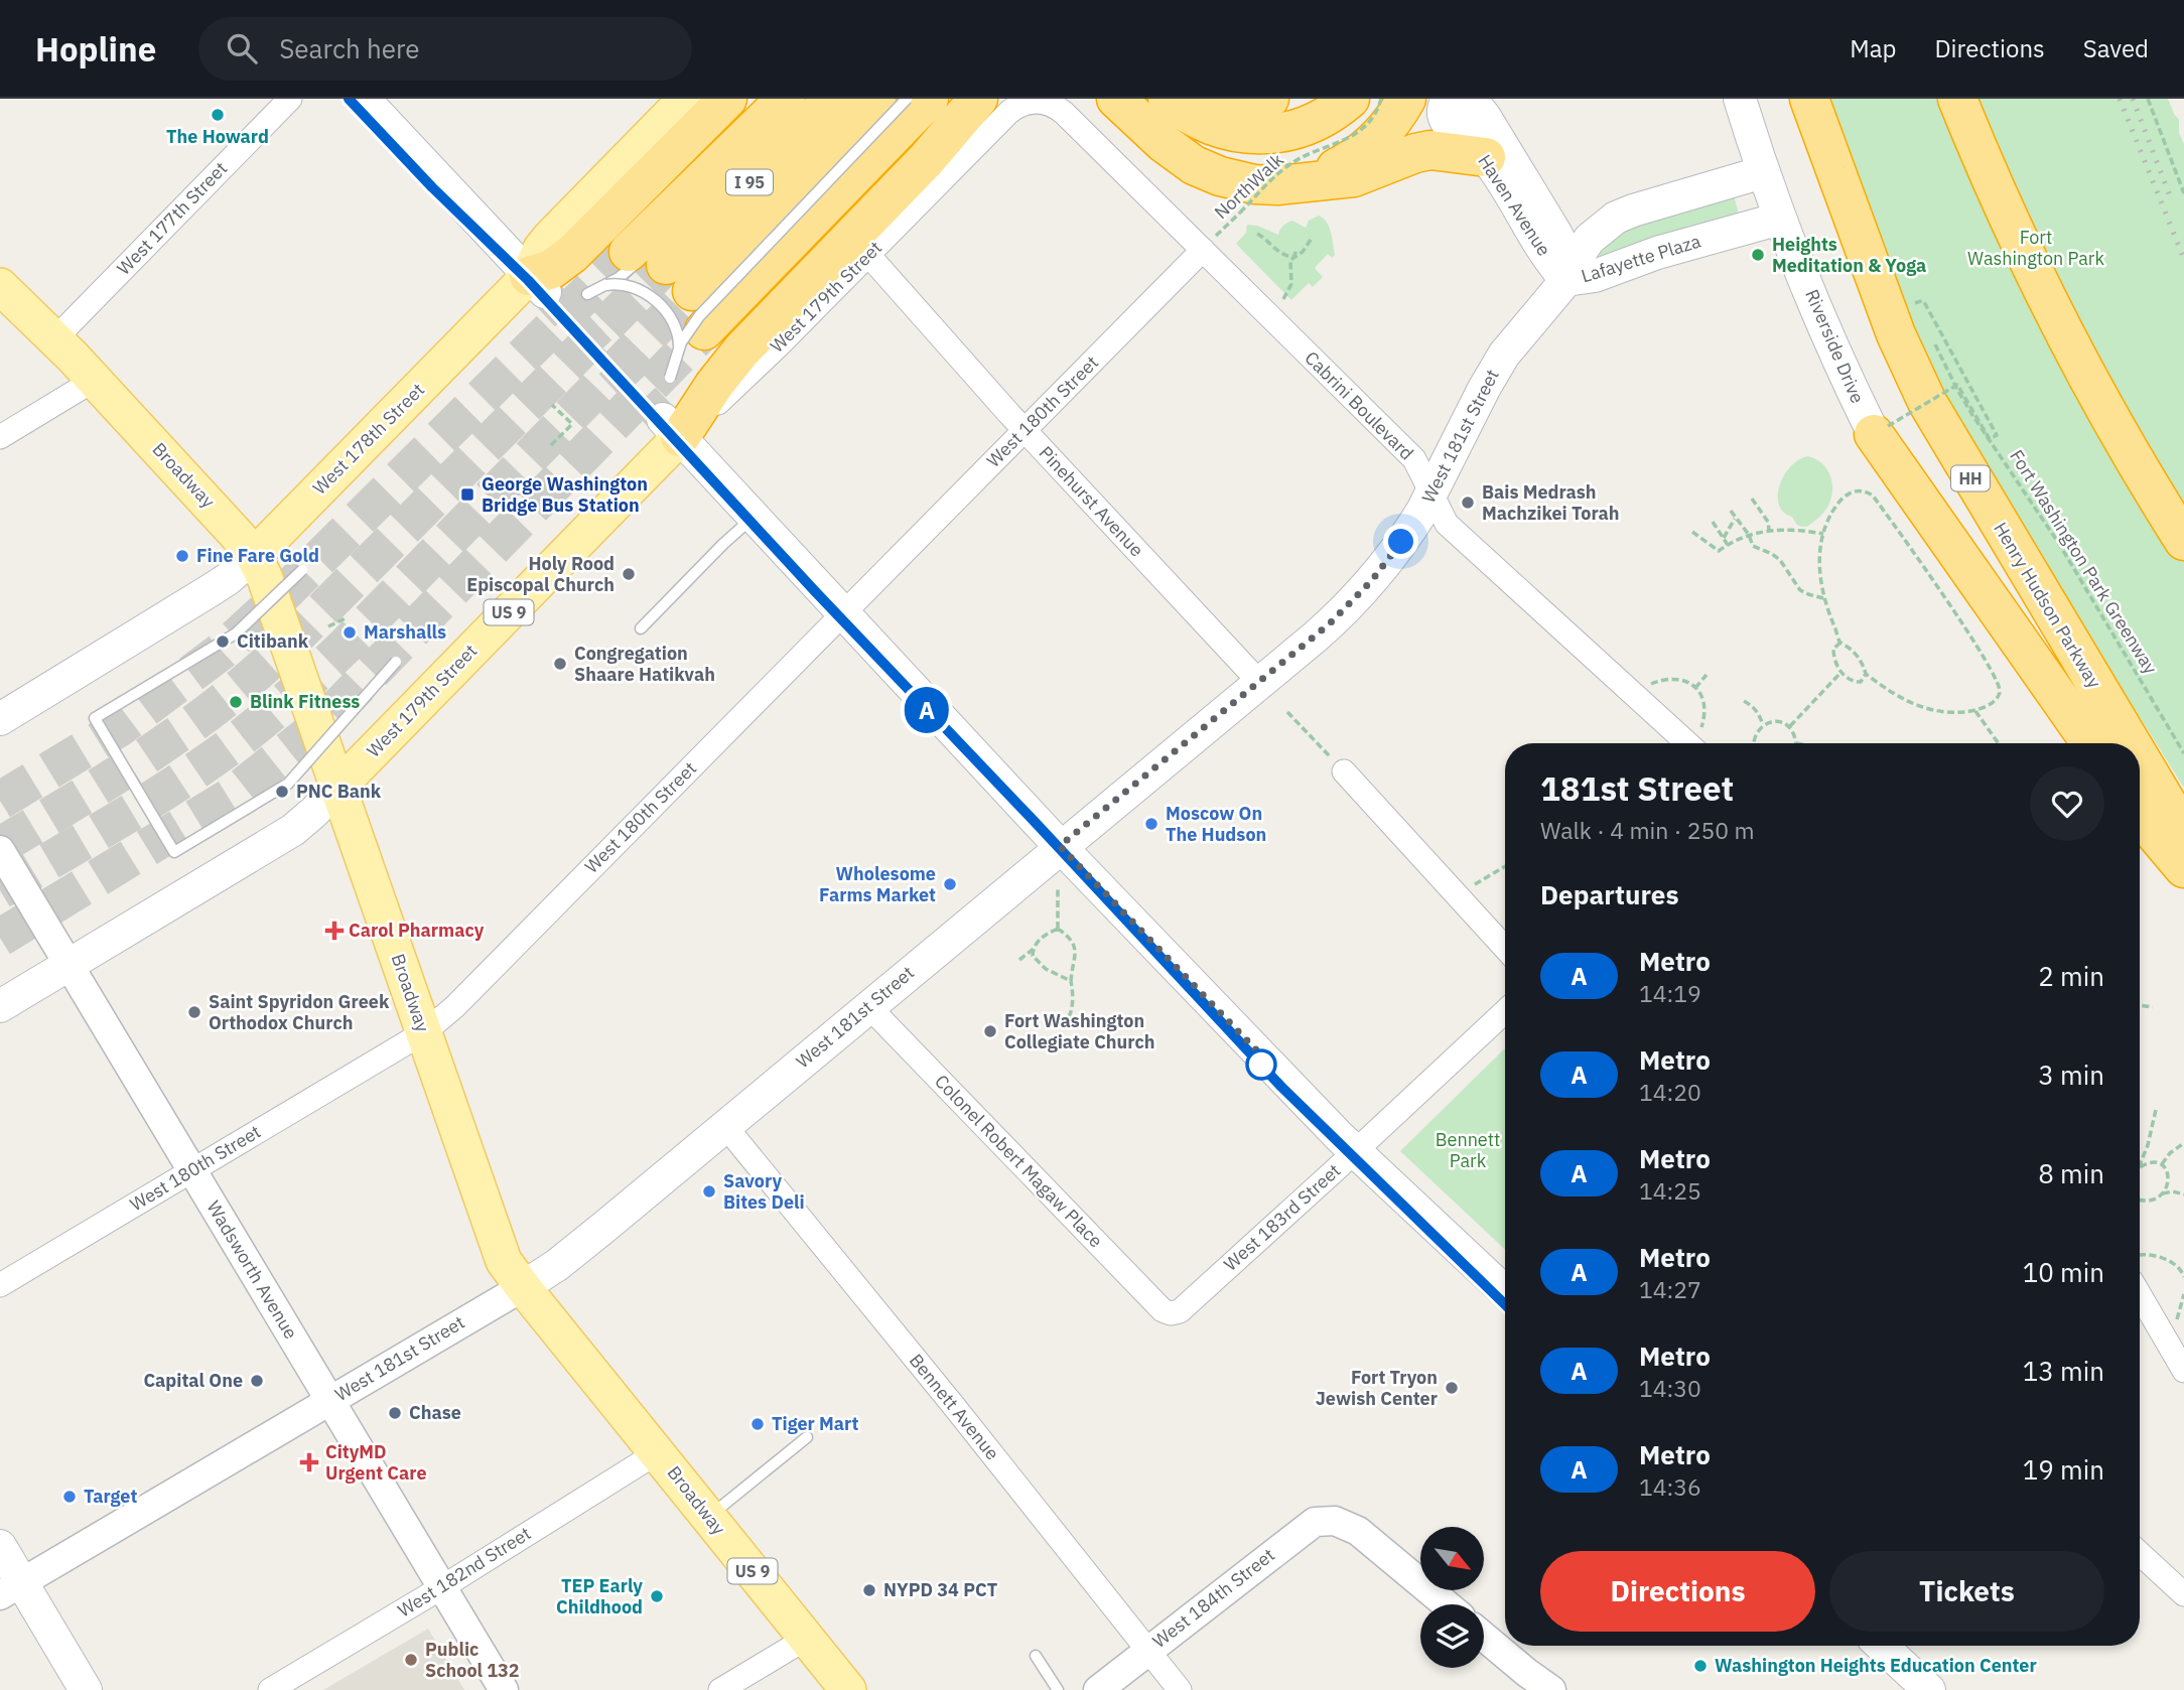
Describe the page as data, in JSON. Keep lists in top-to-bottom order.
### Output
{
  "streets": {
    "highway": [
      "I 95",
      "HH",
      "Henry Hudson Parkway",
      "US 9"
    ],
    "main road": [
      "Haven Avenue",
      "Lafayette Plaza",
      "West 179th Street",
      "Riverside Drive",
      "West 181st Street",
      "West 178th Street",
      "Broadway"
    ],
    "street": [
      "West 177th Street",
      "Cabrini Boulevard",
      "West 180th Street",
      "Pinehurst Avenue",
      "Colonel Robert Magaw Place",
      "West 183rd Street",
      "Wadsworth Avenue",
      "Bennett Avenue",
      "West 182nd Street",
      "West 184th Street"
    ],
    "path": ["NorthWalk", "Fort Washington Park Greenway"]
  },
  "crossings": [
    ["NorthWalk", "Cabrini Boulevard"],
    ["NorthWalk", "West 180th Street"],
    ["Haven Avenue", "Lafayette Plaza"],
    ["Haven Avenue", "West 181st Street"],
    ["West 177th Street", "Broadway"],
    ["Lafayette Plaza", "Riverside Drive"],
    ["Lafayette Plaza", "West 181st Street"],
    ["West 179th Street", "Cabrini Boulevard"],
    ["West 179th Street", "Broadway"],
    ["West 179th Street", "Pinehurst Avenue"],
    ["West 179th Street", "US 9"],
    ["West 179th Street", "Wadsworth Avenue"],
    ["Cabrini Boulevard", "West 180th Street"],
    ["Cabrini Boulevard", "West 181st Street"],
    ["West 180th Street", "Broadway"],
    ["West 180th Street", "Pinehurst Avenue"],
    ["West 180th Street", "Wadsworth Avenue"],
    ["West 181st Street", "Broadway"],
    ["West 181st Street", "Pinehurst Avenue"],
    ["West 181st Street", "Colonel Robert Magaw Place"],
    ["West 181st Street", "Wadsworth Avenue"],
    ["West 181st Street", "Bennett Avenue"],
    ["West 178th Street", "Broadway"],
    ["Broadway", "West 182nd Street"],
    ["Colonel Robert Magaw Place", "West 183rd Street"],
    ["Wadsworth Avenue", "West 182nd Street"],
    ["Bennett Avenue", "West 184th Street"]
  ],
  "parks": ["Fort Washington Park", "Bennett Park"],
  "places": {
    "other": [
      "The Howard",
      "Heights Meditation & Yoga",
      "Bais Medrash Machzikei Torah",
      "Fine Fare Gold",
      "Holy Rood Episcopal Church",
      "Marshalls",
      "Citibank",
      "Congregation Shaare Hatikvah",
      "Blink Fitness",
      "PNC Bank",
      "Moscow On The Hudson",
      "Wholesome Farms Market",
      "Saint Spyridon Greek Orthodox Church",
      "Fort Washington Collegiate Church",
      "Savory Bites Deli",
      "Capital One",
      "Fort Tryon Jewish Center",
      "Chase",
      "Tiger Mart",
      "Target",
      "NYPD 34 PCT",
      "TEP Early Childhood",
      "Public School 132",
      "Washington Heights Education Center"
    ],
    "transit": ["George Washington Bridge Bus Station"],
    "health": ["Carol Pharmacy", "CityMD Urgent Care"]
  },
  "lines": ["metro line A"],
  "north": "bottom right",
  "page": {
    "header": "Hopline",
    "search": "Search here",
    "nav": ["Map", "Directions", "Saved"],
    "on_map": "A",
    "heading": [
      ["181st Street", "Walk · 4 min · 250 m"],
      "Departures"
    ],
    "list": [
      {
        "mark": "A",
        "name": "Metro",
        "note": "14:19",
        "value": "2 min"
      },
      {
        "mark": "A",
        "name": "Metro",
        "note": "14:20",
        "value": "3 min"
      },
      {
        "mark": "A",
        "name": "Metro",
        "note": "14:25",
        "value": "8 min"
      },
      {
        "mark": "A",
        "name": "Metro",
        "note": "14:27",
        "value": "10 min"
      },
      {
        "mark": "A",
        "name": "Metro",
        "note": "14:30",
        "value": "13 min"
      },
      {
        "mark": "A",
        "name": "Metro",
        "note": "14:36",
        "value": "19 min"
      }
    ],
    "buttons": ["Directions", "Tickets"]
  }
}
